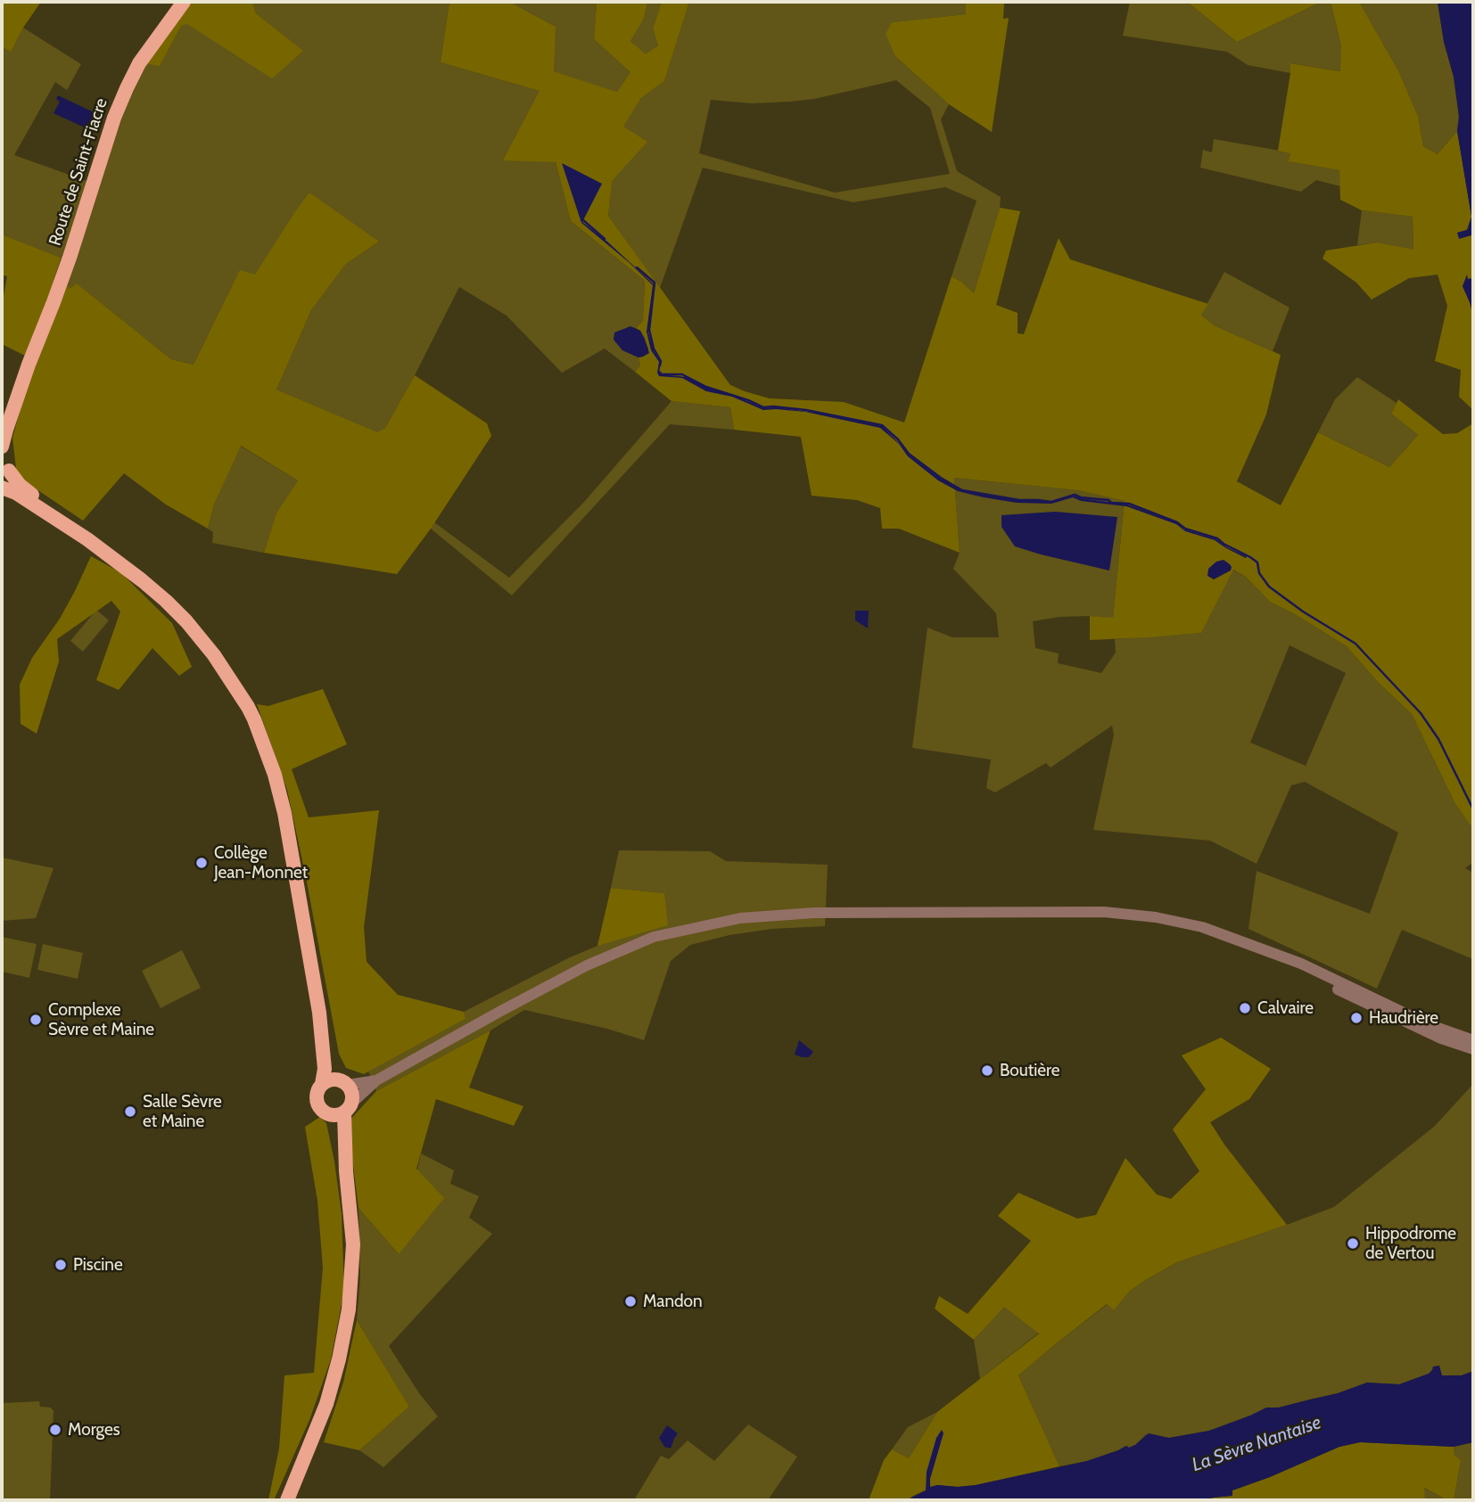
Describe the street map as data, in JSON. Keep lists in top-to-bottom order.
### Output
{
  "streets": {
    "main road": ["Route de Saint-Fiacre"]
  },
  "water": ["La Sèvre Nantaise"],
  "places": [
    "Collège Jean-Monnet",
    "Calvaire",
    "Haudrière",
    "Complexe Sèvre et Maine",
    "Boutière",
    "Salle Sèvre et Maine",
    "Hippodrome de Vertou",
    "Piscine",
    "Mandon",
    "Morges"
  ]
}
